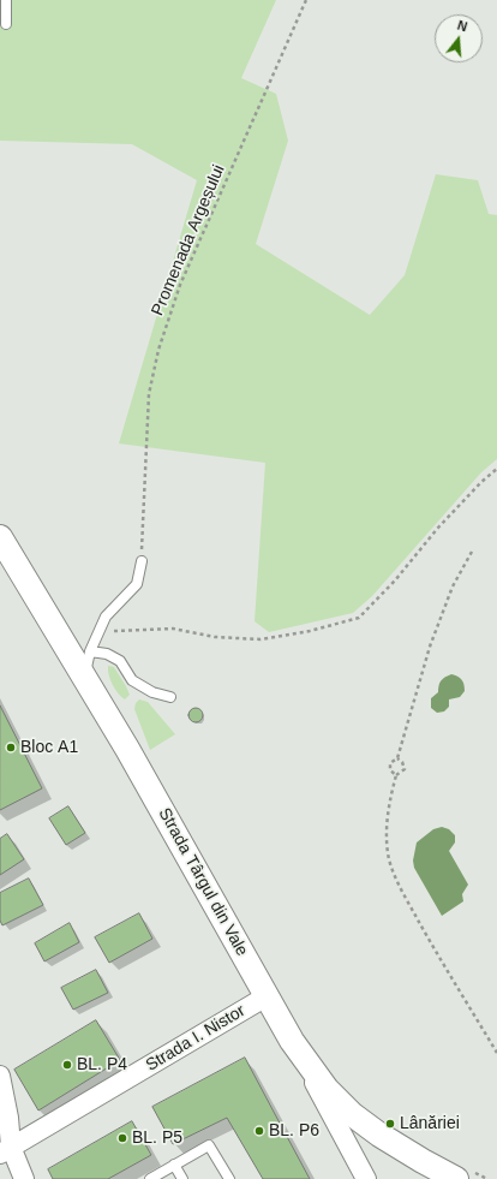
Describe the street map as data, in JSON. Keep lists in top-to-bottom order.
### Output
{
  "streets": {
    "street": ["Strada Târgul din Vale", "Strada I. Nistor"],
    "path": ["Promenada Argeșului"]
  },
  "crossings": [
    ["Strada Târgul din Vale", "Strada I. Nistor"]
  ],
  "places": [
    "Bloc A1",
    "BL. P4",
    "Lânăriei",
    "BL. P6",
    "BL. P5"
  ],
  "north": "top"
}
